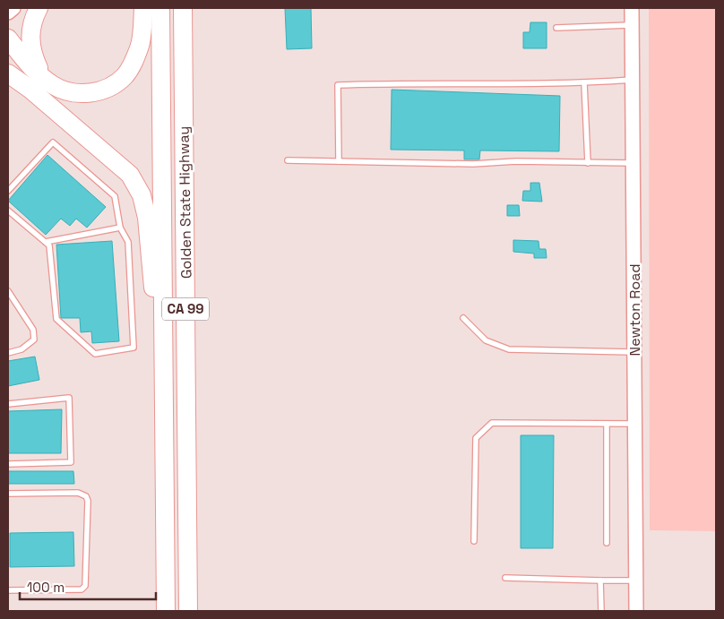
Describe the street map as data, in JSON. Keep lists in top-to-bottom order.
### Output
{
  "streets": {
    "highway": ["Golden State Highway", "CA 99"],
    "street": ["Newton Road"]
  },
  "scale_bar": "100 m"
}
